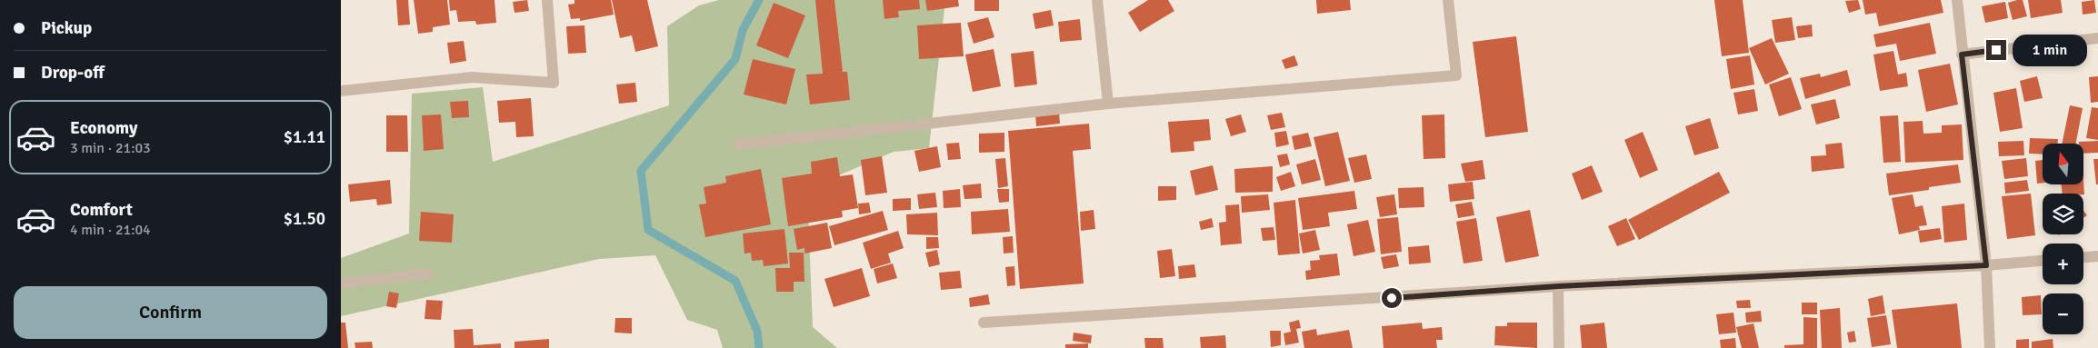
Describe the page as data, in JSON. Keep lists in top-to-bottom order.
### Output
{
  "north": "top",
  "page": {
    "banner": ["Pickup", "Drop-off"],
    "bubble": "1 min",
    "list": [
      {
        "name": "Economy",
        "note": "3 min · 21:03",
        "value": "$1.11"
      },
      {
        "name": "Comfort",
        "note": "4 min · 21:04",
        "value": "$1.50"
      }
    ],
    "map_buttons": ["+", "−"],
    "buttons": "Confirm"
  }
}
